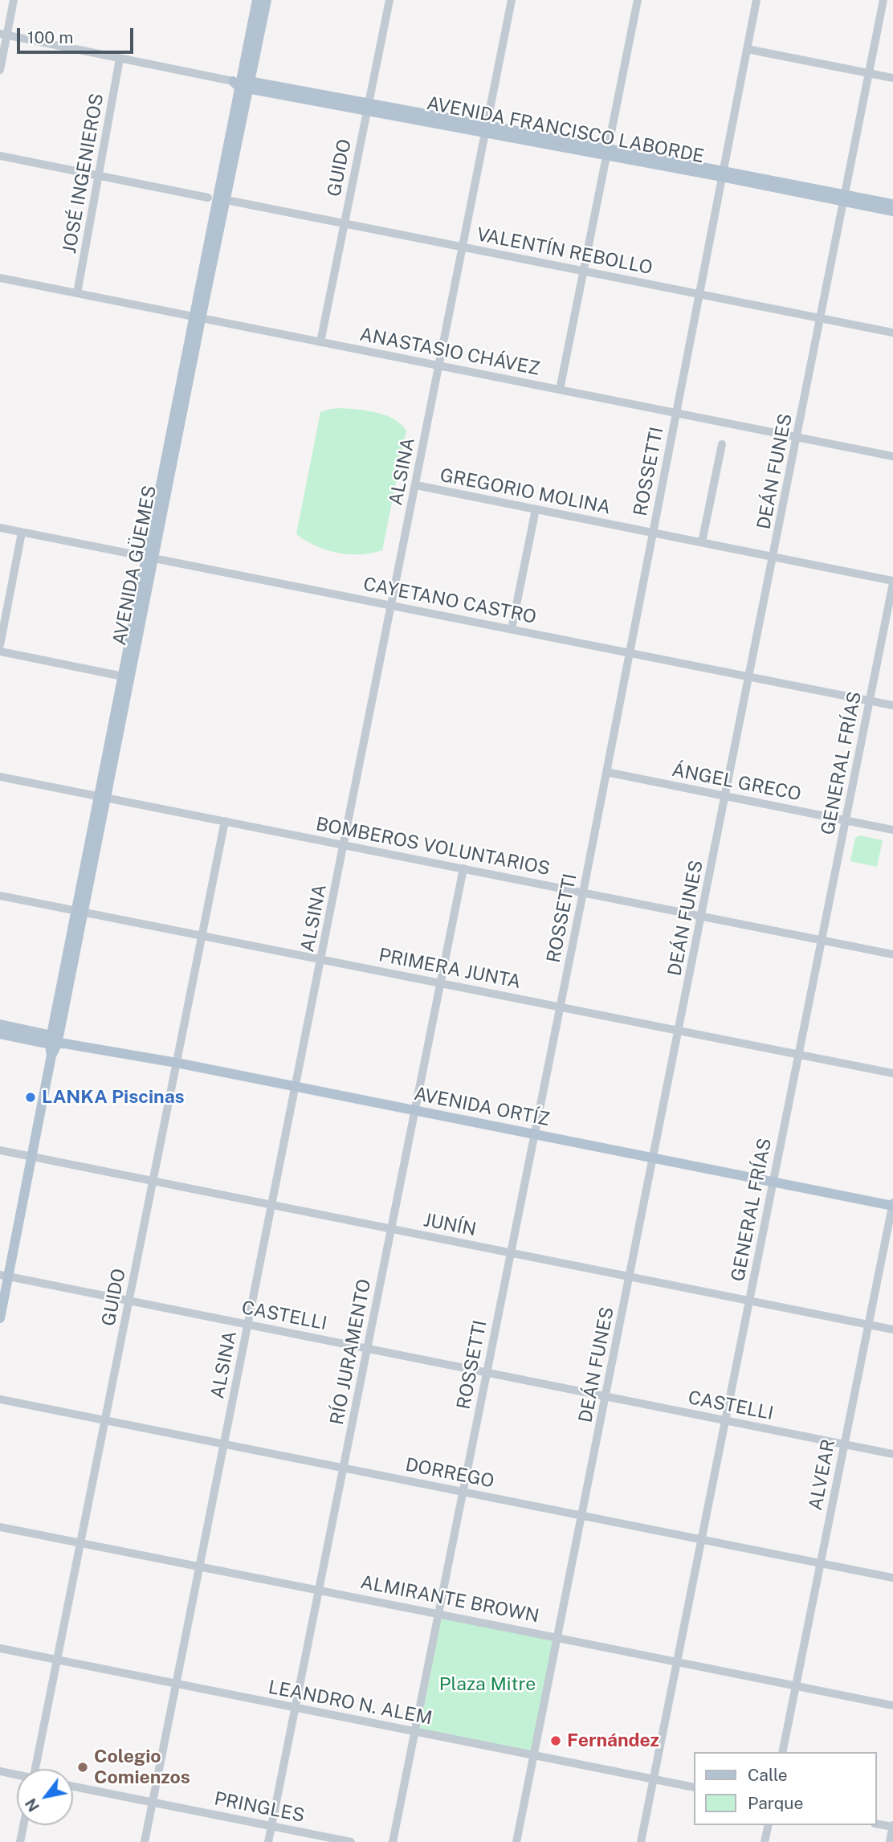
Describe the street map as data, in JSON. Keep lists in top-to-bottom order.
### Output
{
  "streets": {
    "main road": ["AVENIDA FRANCISCO LABORDE", "AVENIDA GÜEMES", "AVENIDA ORTÍZ"],
    "street": [
      "GUIDO",
      "JOSÉ INGENIEROS",
      "VALENTÍN REBOLLO",
      "ANASTASIO CHÁVEZ",
      "ALSINA",
      "ROSSETTI",
      "DEÁN FUNES",
      "GREGORIO MOLINA",
      "CAYETANO CASTRO",
      "GENERAL FRÍAS",
      "ÁNGEL GRECO",
      "BOMBEROS VOLUNTARIOS",
      "PRIMERA JUNTA",
      "JUNÍN",
      "CASTELLI",
      "RÍO JURAMENTO",
      "DORREGO",
      "ALVEAR",
      "ALMIRANTE BROWN",
      "LEANDRO N. ALEM",
      "PRINGLES"
    ]
  },
  "crossings": [
    ["AVENIDA FRANCISCO LABORDE", "GUIDO"],
    ["AVENIDA FRANCISCO LABORDE", "JOSÉ INGENIEROS"],
    ["AVENIDA FRANCISCO LABORDE", "ALSINA"],
    ["AVENIDA FRANCISCO LABORDE", "ROSSETTI"],
    ["AVENIDA FRANCISCO LABORDE", "DEÁN FUNES"],
    ["AVENIDA FRANCISCO LABORDE", "AVENIDA GÜEMES"],
    ["GUIDO", "VALENTÍN REBOLLO"],
    ["GUIDO", "ANASTASIO CHÁVEZ"],
    ["GUIDO", "BOMBEROS VOLUNTARIOS"],
    ["GUIDO", "PRIMERA JUNTA"],
    ["GUIDO", "AVENIDA ORTÍZ"],
    ["GUIDO", "JUNÍN"],
    ["GUIDO", "CASTELLI"],
    ["GUIDO", "DORREGO"],
    ["GUIDO", "ALMIRANTE BROWN"],
    ["GUIDO", "LEANDRO N. ALEM"],
    ["JOSÉ INGENIEROS", "ANASTASIO CHÁVEZ"],
    ["VALENTÍN REBOLLO", "ALSINA"],
    ["VALENTÍN REBOLLO", "ROSSETTI"],
    ["VALENTÍN REBOLLO", "DEÁN FUNES"],
    ["ANASTASIO CHÁVEZ", "ALSINA"],
    ["ANASTASIO CHÁVEZ", "ROSSETTI"],
    ["ANASTASIO CHÁVEZ", "DEÁN FUNES"],
    ["ANASTASIO CHÁVEZ", "AVENIDA GÜEMES"],
    ["ALSINA", "GREGORIO MOLINA"],
    ["ALSINA", "CAYETANO CASTRO"],
    ["ALSINA", "BOMBEROS VOLUNTARIOS"],
    ["ALSINA", "PRIMERA JUNTA"],
    ["ALSINA", "AVENIDA ORTÍZ"],
    ["ALSINA", "JUNÍN"],
    ["ALSINA", "CASTELLI"],
    ["ALSINA", "DORREGO"],
    ["ALSINA", "ALMIRANTE BROWN"],
    ["ALSINA", "LEANDRO N. ALEM"],
    ["ALSINA", "PRINGLES"],
    ["ROSSETTI", "GREGORIO MOLINA"],
    ["ROSSETTI", "CAYETANO CASTRO"],
    ["ROSSETTI", "ÁNGEL GRECO"],
    ["ROSSETTI", "BOMBEROS VOLUNTARIOS"],
    ["ROSSETTI", "PRIMERA JUNTA"],
    ["ROSSETTI", "AVENIDA ORTÍZ"],
    ["ROSSETTI", "JUNÍN"],
    ["ROSSETTI", "CASTELLI"],
    ["ROSSETTI", "DORREGO"],
    ["ROSSETTI", "ALMIRANTE BROWN"],
    ["ROSSETTI", "LEANDRO N. ALEM"],
    ["DEÁN FUNES", "GREGORIO MOLINA"],
    ["DEÁN FUNES", "CAYETANO CASTRO"],
    ["DEÁN FUNES", "ÁNGEL GRECO"],
    ["DEÁN FUNES", "BOMBEROS VOLUNTARIOS"],
    ["DEÁN FUNES", "PRIMERA JUNTA"],
    ["DEÁN FUNES", "AVENIDA ORTÍZ"],
    ["DEÁN FUNES", "JUNÍN"],
    ["DEÁN FUNES", "CASTELLI"],
    ["DEÁN FUNES", "DORREGO"],
    ["DEÁN FUNES", "ALMIRANTE BROWN"],
    ["DEÁN FUNES", "LEANDRO N. ALEM"],
    ["GREGORIO MOLINA", "GENERAL FRÍAS"],
    ["AVENIDA GÜEMES", "CAYETANO CASTRO"],
    ["AVENIDA GÜEMES", "BOMBEROS VOLUNTARIOS"],
    ["AVENIDA GÜEMES", "PRIMERA JUNTA"],
    ["AVENIDA GÜEMES", "AVENIDA ORTÍZ"],
    ["AVENIDA GÜEMES", "JUNÍN"],
    ["AVENIDA GÜEMES", "CASTELLI"],
    ["CAYETANO CASTRO", "GENERAL FRÍAS"],
    ["GENERAL FRÍAS", "ÁNGEL GRECO"],
    ["GENERAL FRÍAS", "BOMBEROS VOLUNTARIOS"],
    ["GENERAL FRÍAS", "PRIMERA JUNTA"],
    ["GENERAL FRÍAS", "AVENIDA ORTÍZ"],
    ["GENERAL FRÍAS", "JUNÍN"],
    ["GENERAL FRÍAS", "CASTELLI"],
    ["GENERAL FRÍAS", "DORREGO"],
    ["GENERAL FRÍAS", "ALMIRANTE BROWN"],
    ["GENERAL FRÍAS", "LEANDRO N. ALEM"],
    ["BOMBEROS VOLUNTARIOS", "RÍO JURAMENTO"],
    ["PRIMERA JUNTA", "RÍO JURAMENTO"],
    ["AVENIDA ORTÍZ", "RÍO JURAMENTO"],
    ["AVENIDA ORTÍZ", "ALVEAR"],
    ["JUNÍN", "RÍO JURAMENTO"],
    ["JUNÍN", "ALVEAR"],
    ["CASTELLI", "RÍO JURAMENTO"],
    ["CASTELLI", "ALVEAR"],
    ["RÍO JURAMENTO", "DORREGO"],
    ["RÍO JURAMENTO", "ALMIRANTE BROWN"],
    ["RÍO JURAMENTO", "LEANDRO N. ALEM"],
    ["RÍO JURAMENTO", "PRINGLES"],
    ["DORREGO", "ALVEAR"],
    ["ALVEAR", "ALMIRANTE BROWN"]
  ],
  "parks": ["Plaza Mitre"],
  "places": ["LANKA Piscinas", "Fernández", "Colegio Comienzos"],
  "legend": ["Calle", "Parque"],
  "scale_bar": "100 m",
  "north": "bottom left"
}
